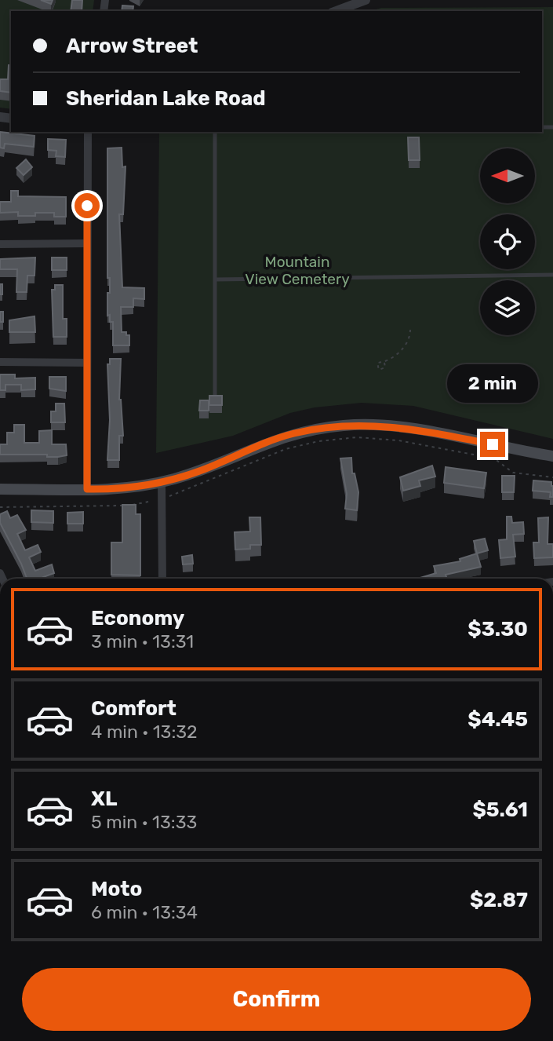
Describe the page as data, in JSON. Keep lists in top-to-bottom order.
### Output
{
  "parks": ["Mountain View Cemetery"],
  "north": "left",
  "page": {
    "banner": ["Arrow Street", "Sheridan Lake Road"],
    "bubble": "2 min",
    "list": [
      {
        "name": "Economy",
        "note": "3 min · 13:31",
        "value": "$3.30"
      },
      {
        "name": "Comfort",
        "note": "4 min · 13:32",
        "value": "$4.45"
      },
      {
        "name": "XL",
        "note": "5 min · 13:33",
        "value": "$5.61"
      },
      {
        "name": "Moto",
        "note": "6 min · 13:34",
        "value": "$2.87"
      }
    ],
    "buttons": "Confirm"
  }
}
